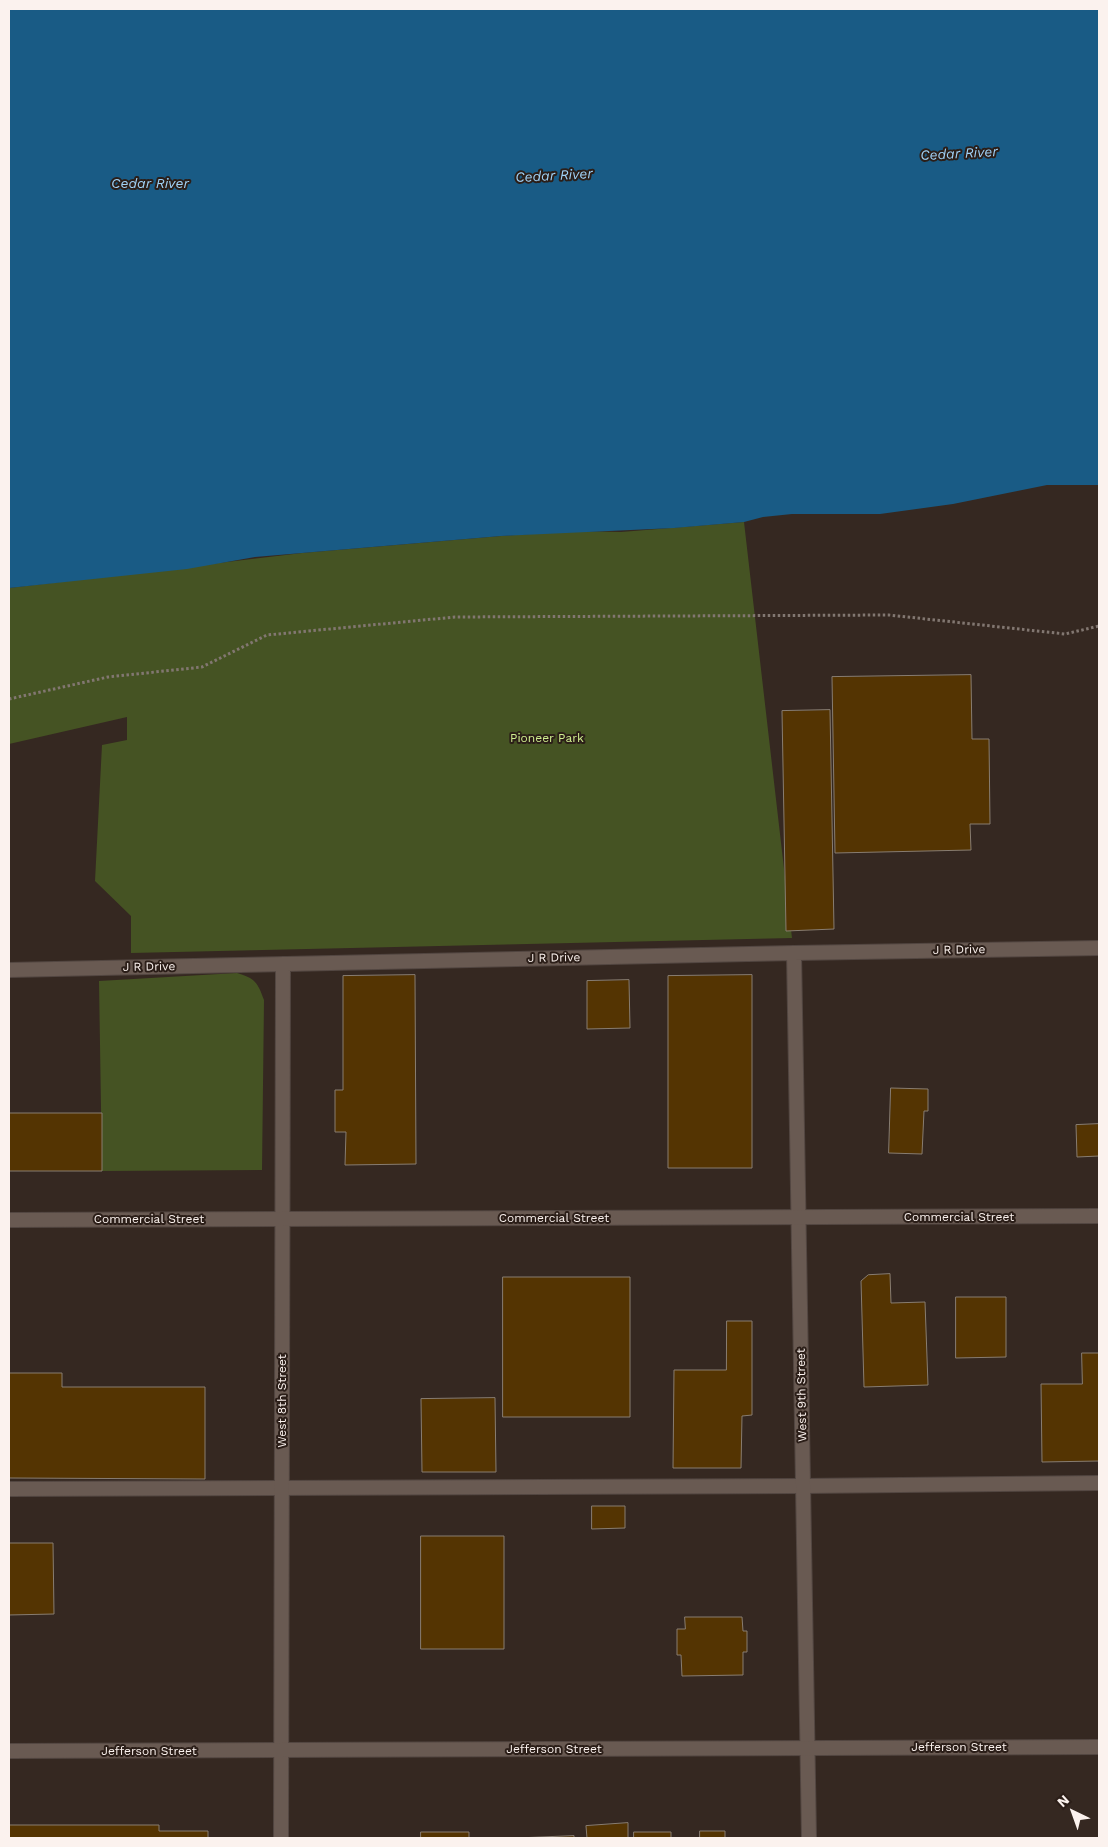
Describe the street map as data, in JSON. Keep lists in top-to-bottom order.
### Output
{
  "streets": {
    "street": [
      "J R Drive",
      "Commercial Street",
      "West 9th Street",
      "West 8th Street",
      "Jefferson Street"
    ]
  },
  "crossings": [
    ["J R Drive", "West 9th Street"],
    ["J R Drive", "West 8th Street"],
    ["Commercial Street", "West 9th Street"],
    ["Commercial Street", "West 8th Street"],
    ["West 9th Street", "Jefferson Street"],
    ["West 8th Street", "Jefferson Street"]
  ],
  "water": ["Cedar River"],
  "parks": ["Pioneer Park"],
  "north": "top left"
}
